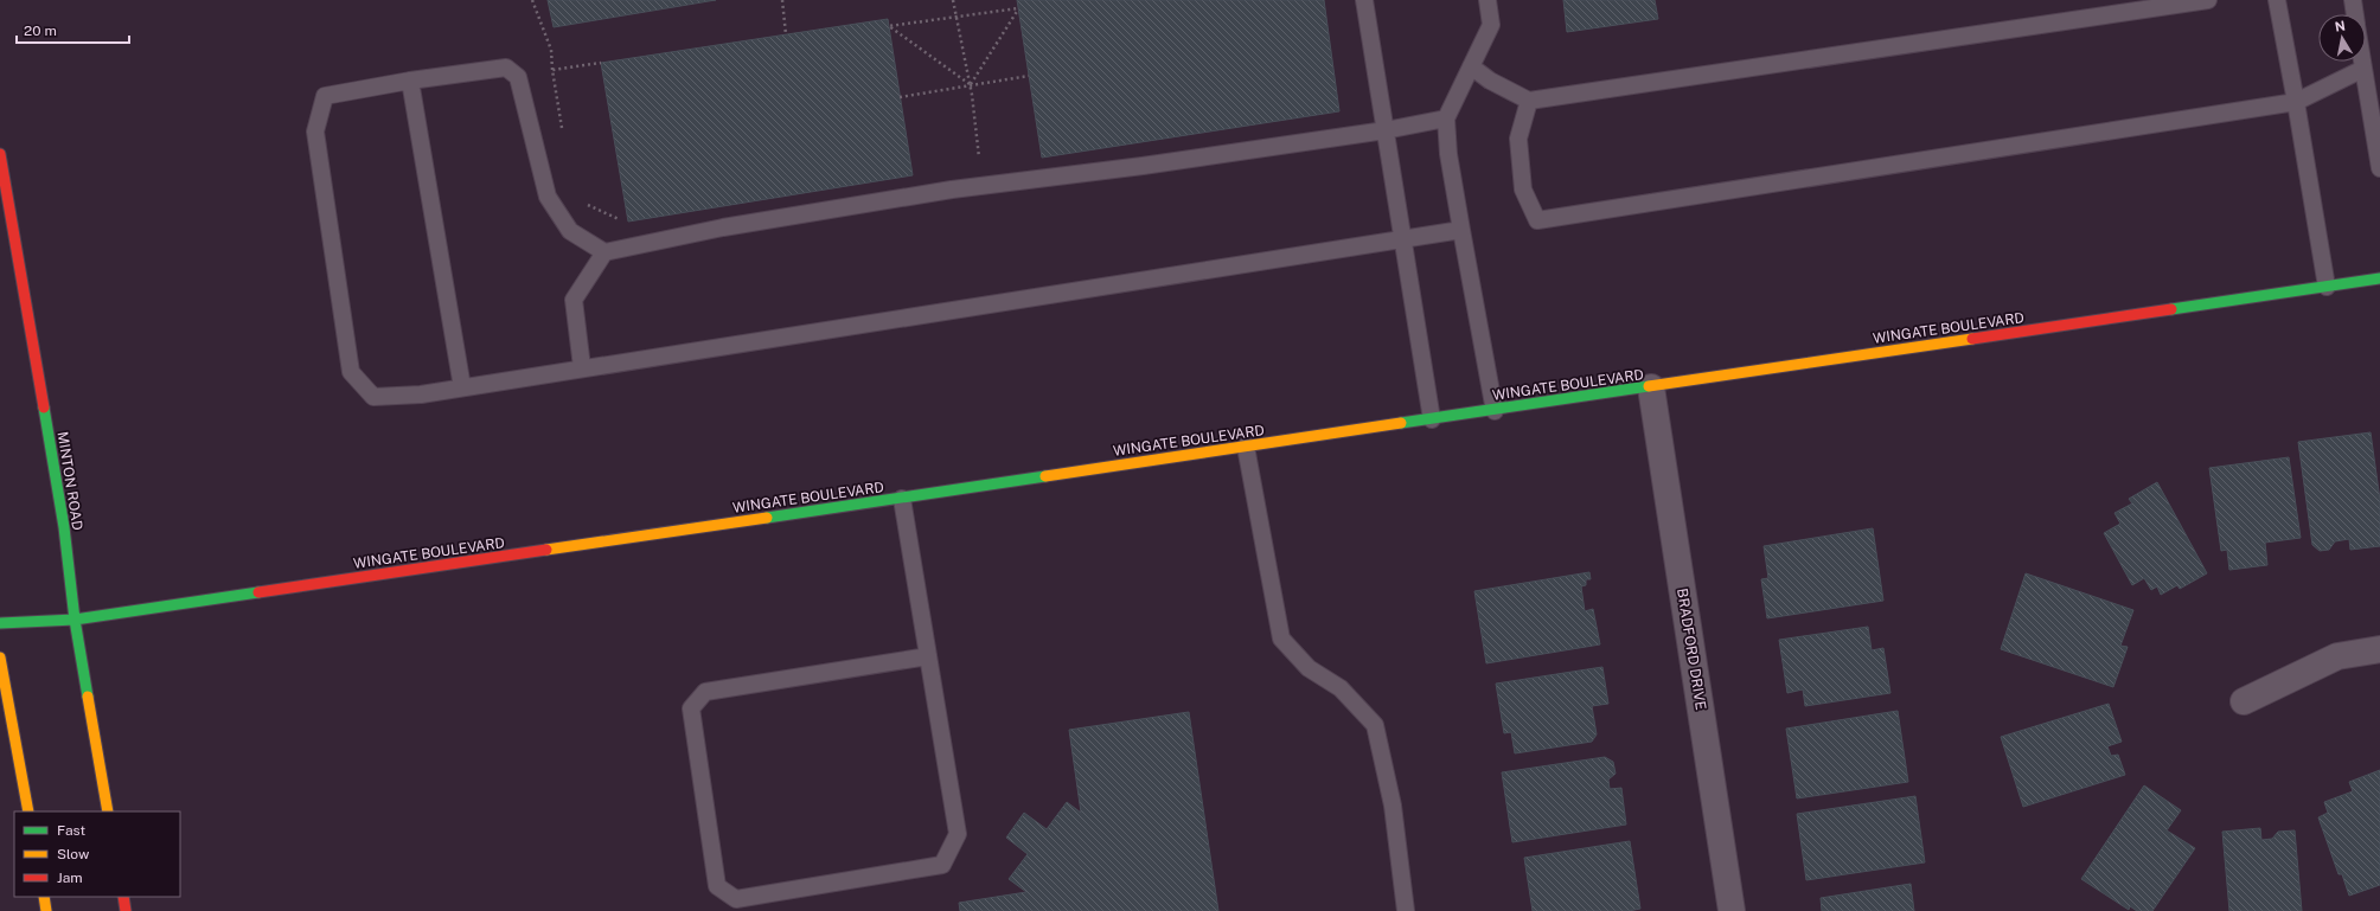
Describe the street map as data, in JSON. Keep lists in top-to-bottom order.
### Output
{
  "streets": {
    "street": ["WINGATE BOULEVARD", "MINTON ROAD", "BRADFORD DRIVE"]
  },
  "crossings": [
    ["WINGATE BOULEVARD", "MINTON ROAD"],
    ["WINGATE BOULEVARD", "BRADFORD DRIVE"]
  ],
  "legend": ["Fast", "Slow", "Jam"],
  "scale_bar": "20 m",
  "north": "top"
}
